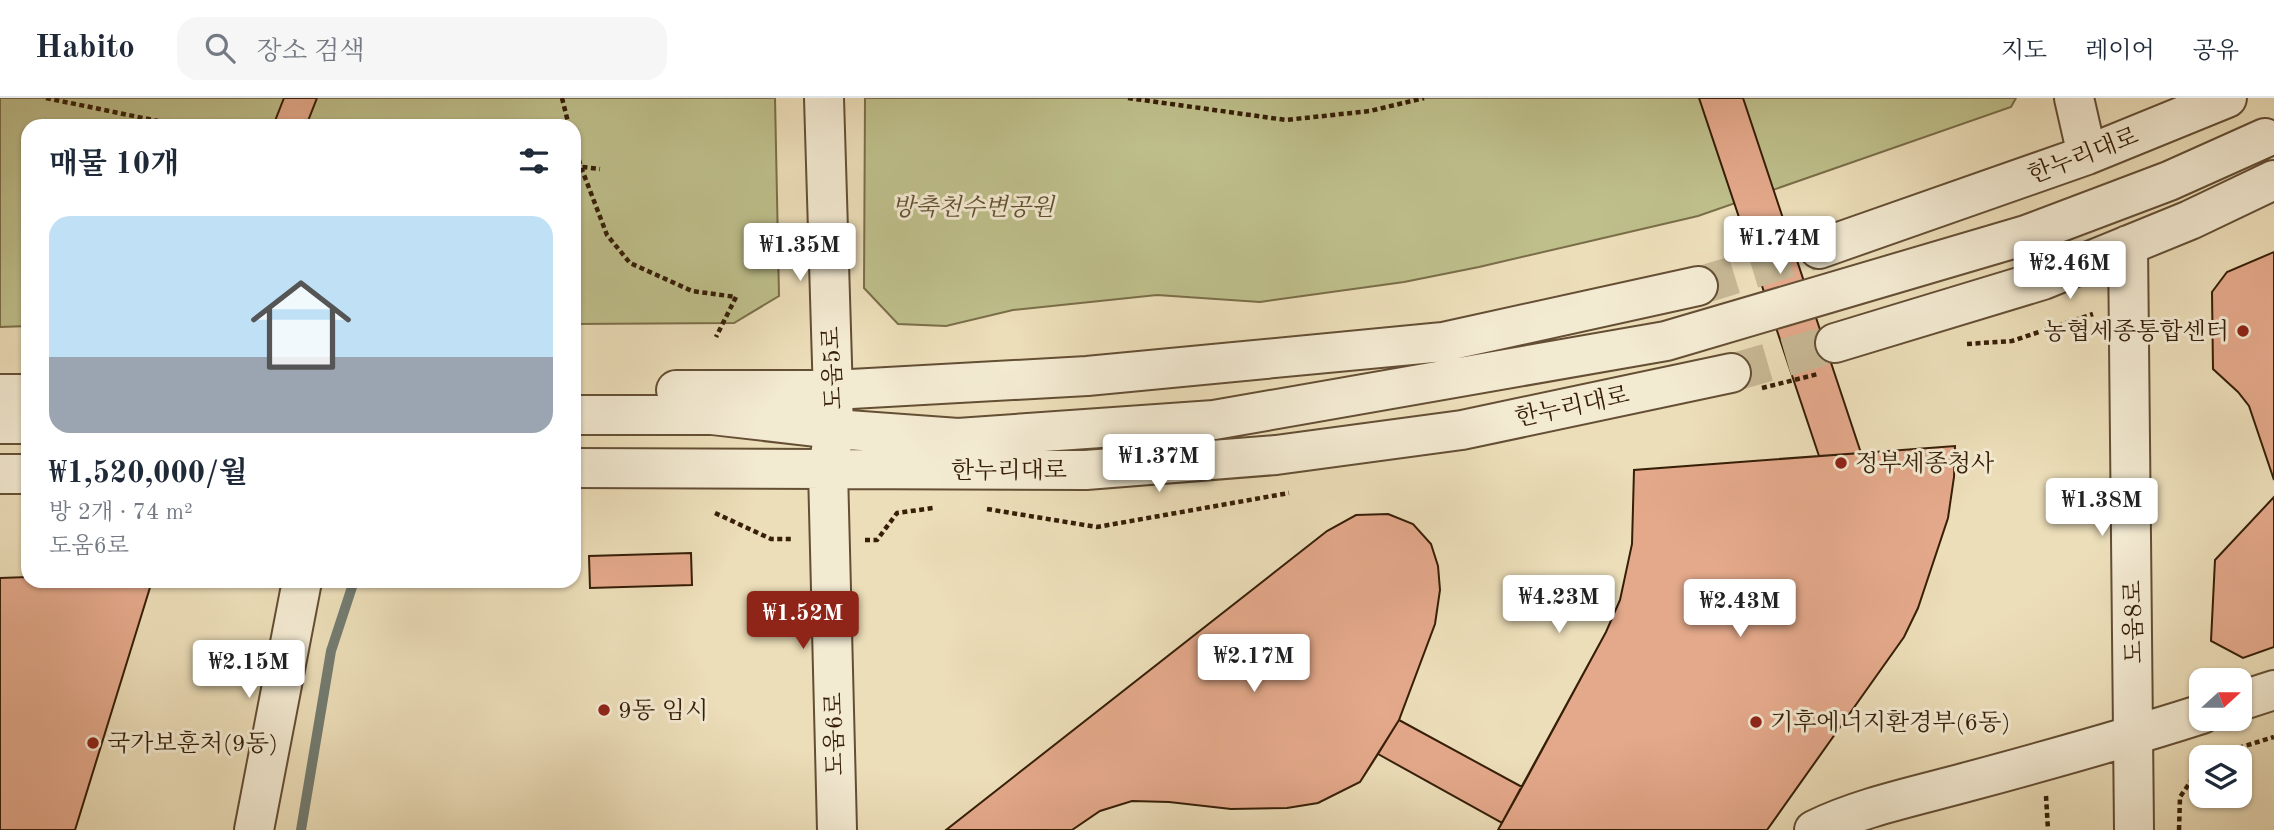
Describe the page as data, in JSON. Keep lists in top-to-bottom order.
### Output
{
  "streets": {
    "street": [
      "한누리대로",
      "도움5로",
      "도움8로",
      "도움6로"
    ]
  },
  "crossings": [
    ["한누리대로", "도움5로"],
    ["한누리대로", "도움6로"],
    ["도움5로", "도움6로"]
  ],
  "parks": ["방축천수변공원"],
  "places": [
    "농협세종통합센터",
    "정부세종청사",
    "9동 임시",
    "기후에너지환경부(6동)",
    "국가보훈처(9동)"
  ],
  "north": "right",
  "page": {
    "header": "Habito",
    "search": "장소 검색",
    "nav": ["지도", "레이어", "공유"],
    "heading": "매물 10개",
    "list": [
      {
        "name": "₩1,520,000/월",
        "note": "방 2개 · 74 m² · 도움6로"
      }
    ],
    "price": [
      "₩1.74M",
      "₩1.35M",
      "₩2.46M",
      "₩1.37M",
      "₩1.38M",
      "₩4.23M",
      "₩2.43M",
      "₩1.52M",
      "₩2.17M",
      "₩2.15M"
    ]
  }
}
